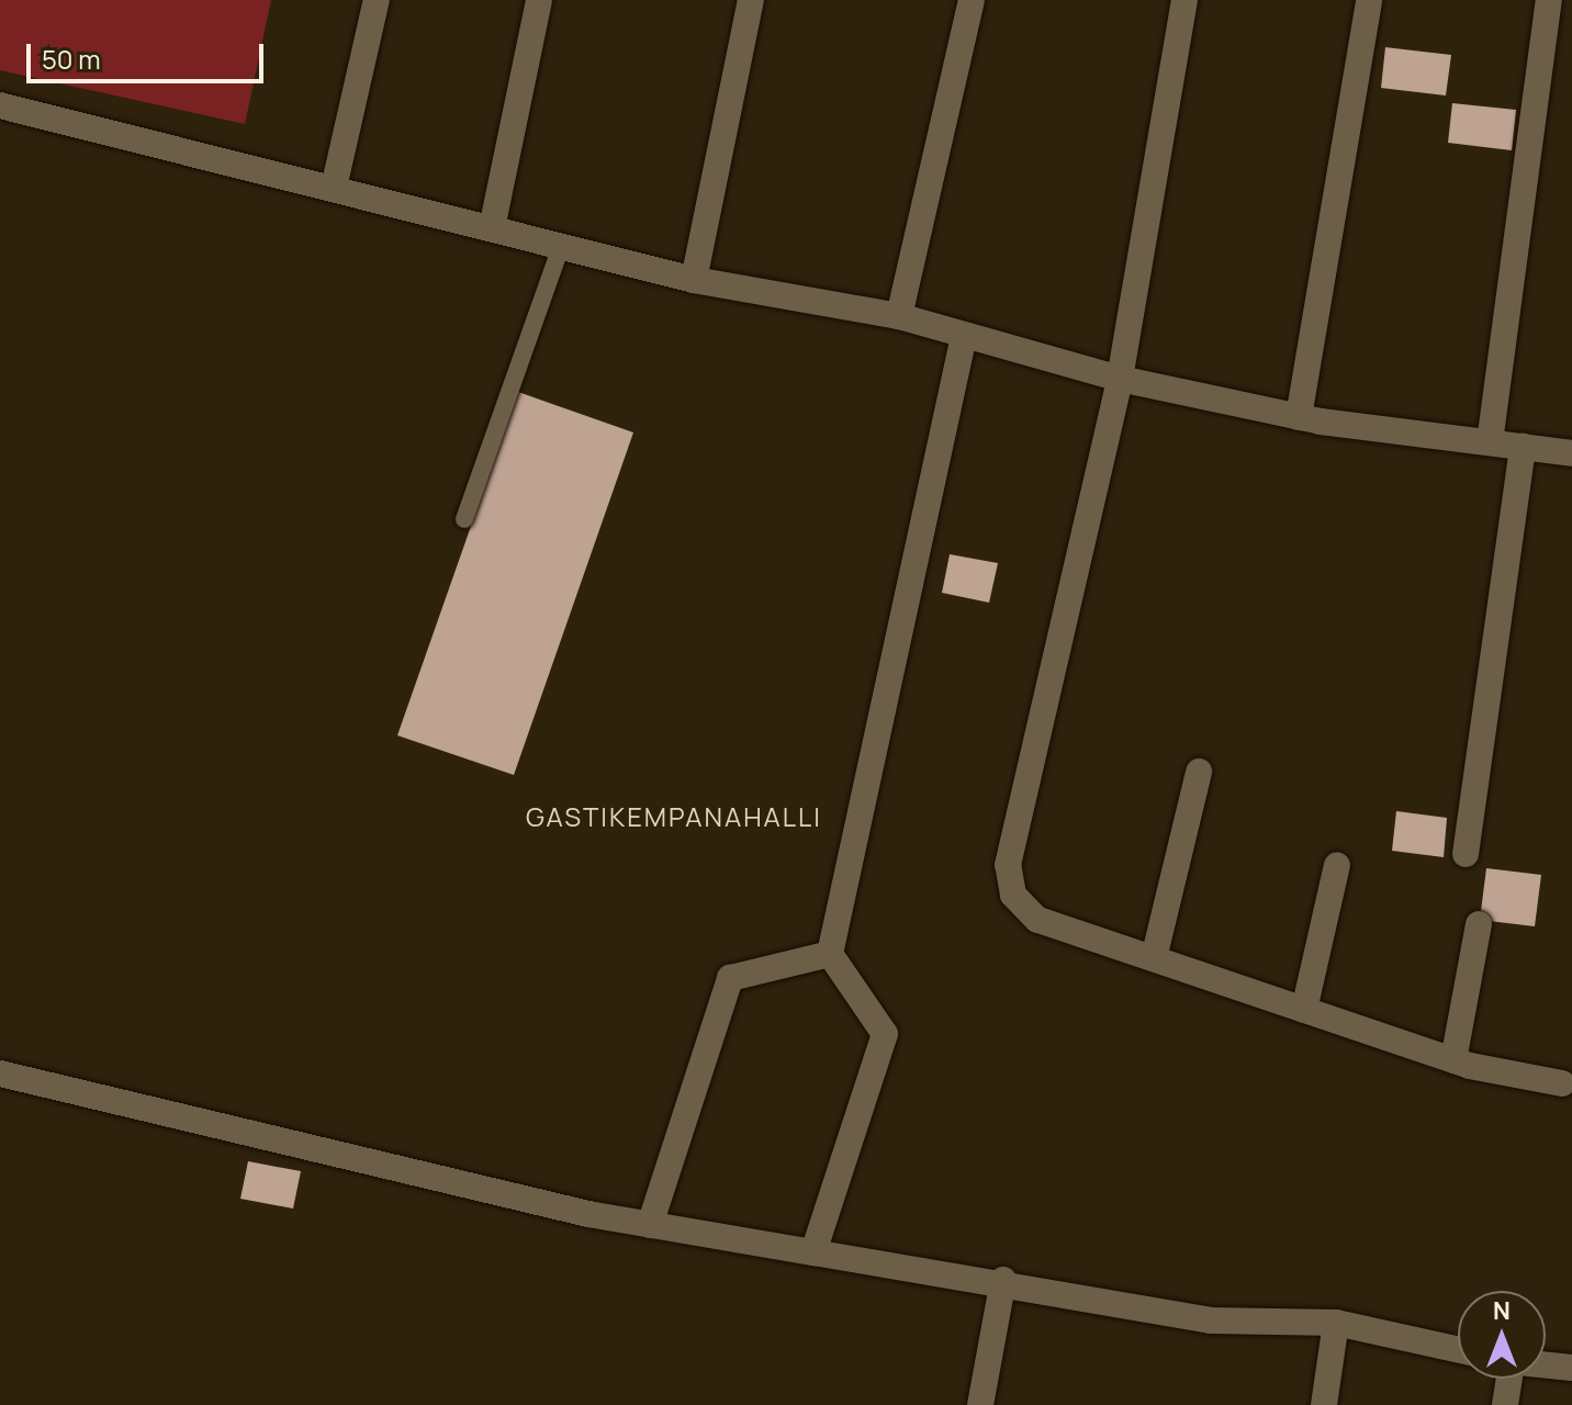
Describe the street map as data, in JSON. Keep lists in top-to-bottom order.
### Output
{
  "districts": ["GASTIKEMPANAHALLI"],
  "scale_bar": "50 m",
  "north": "top"
}
